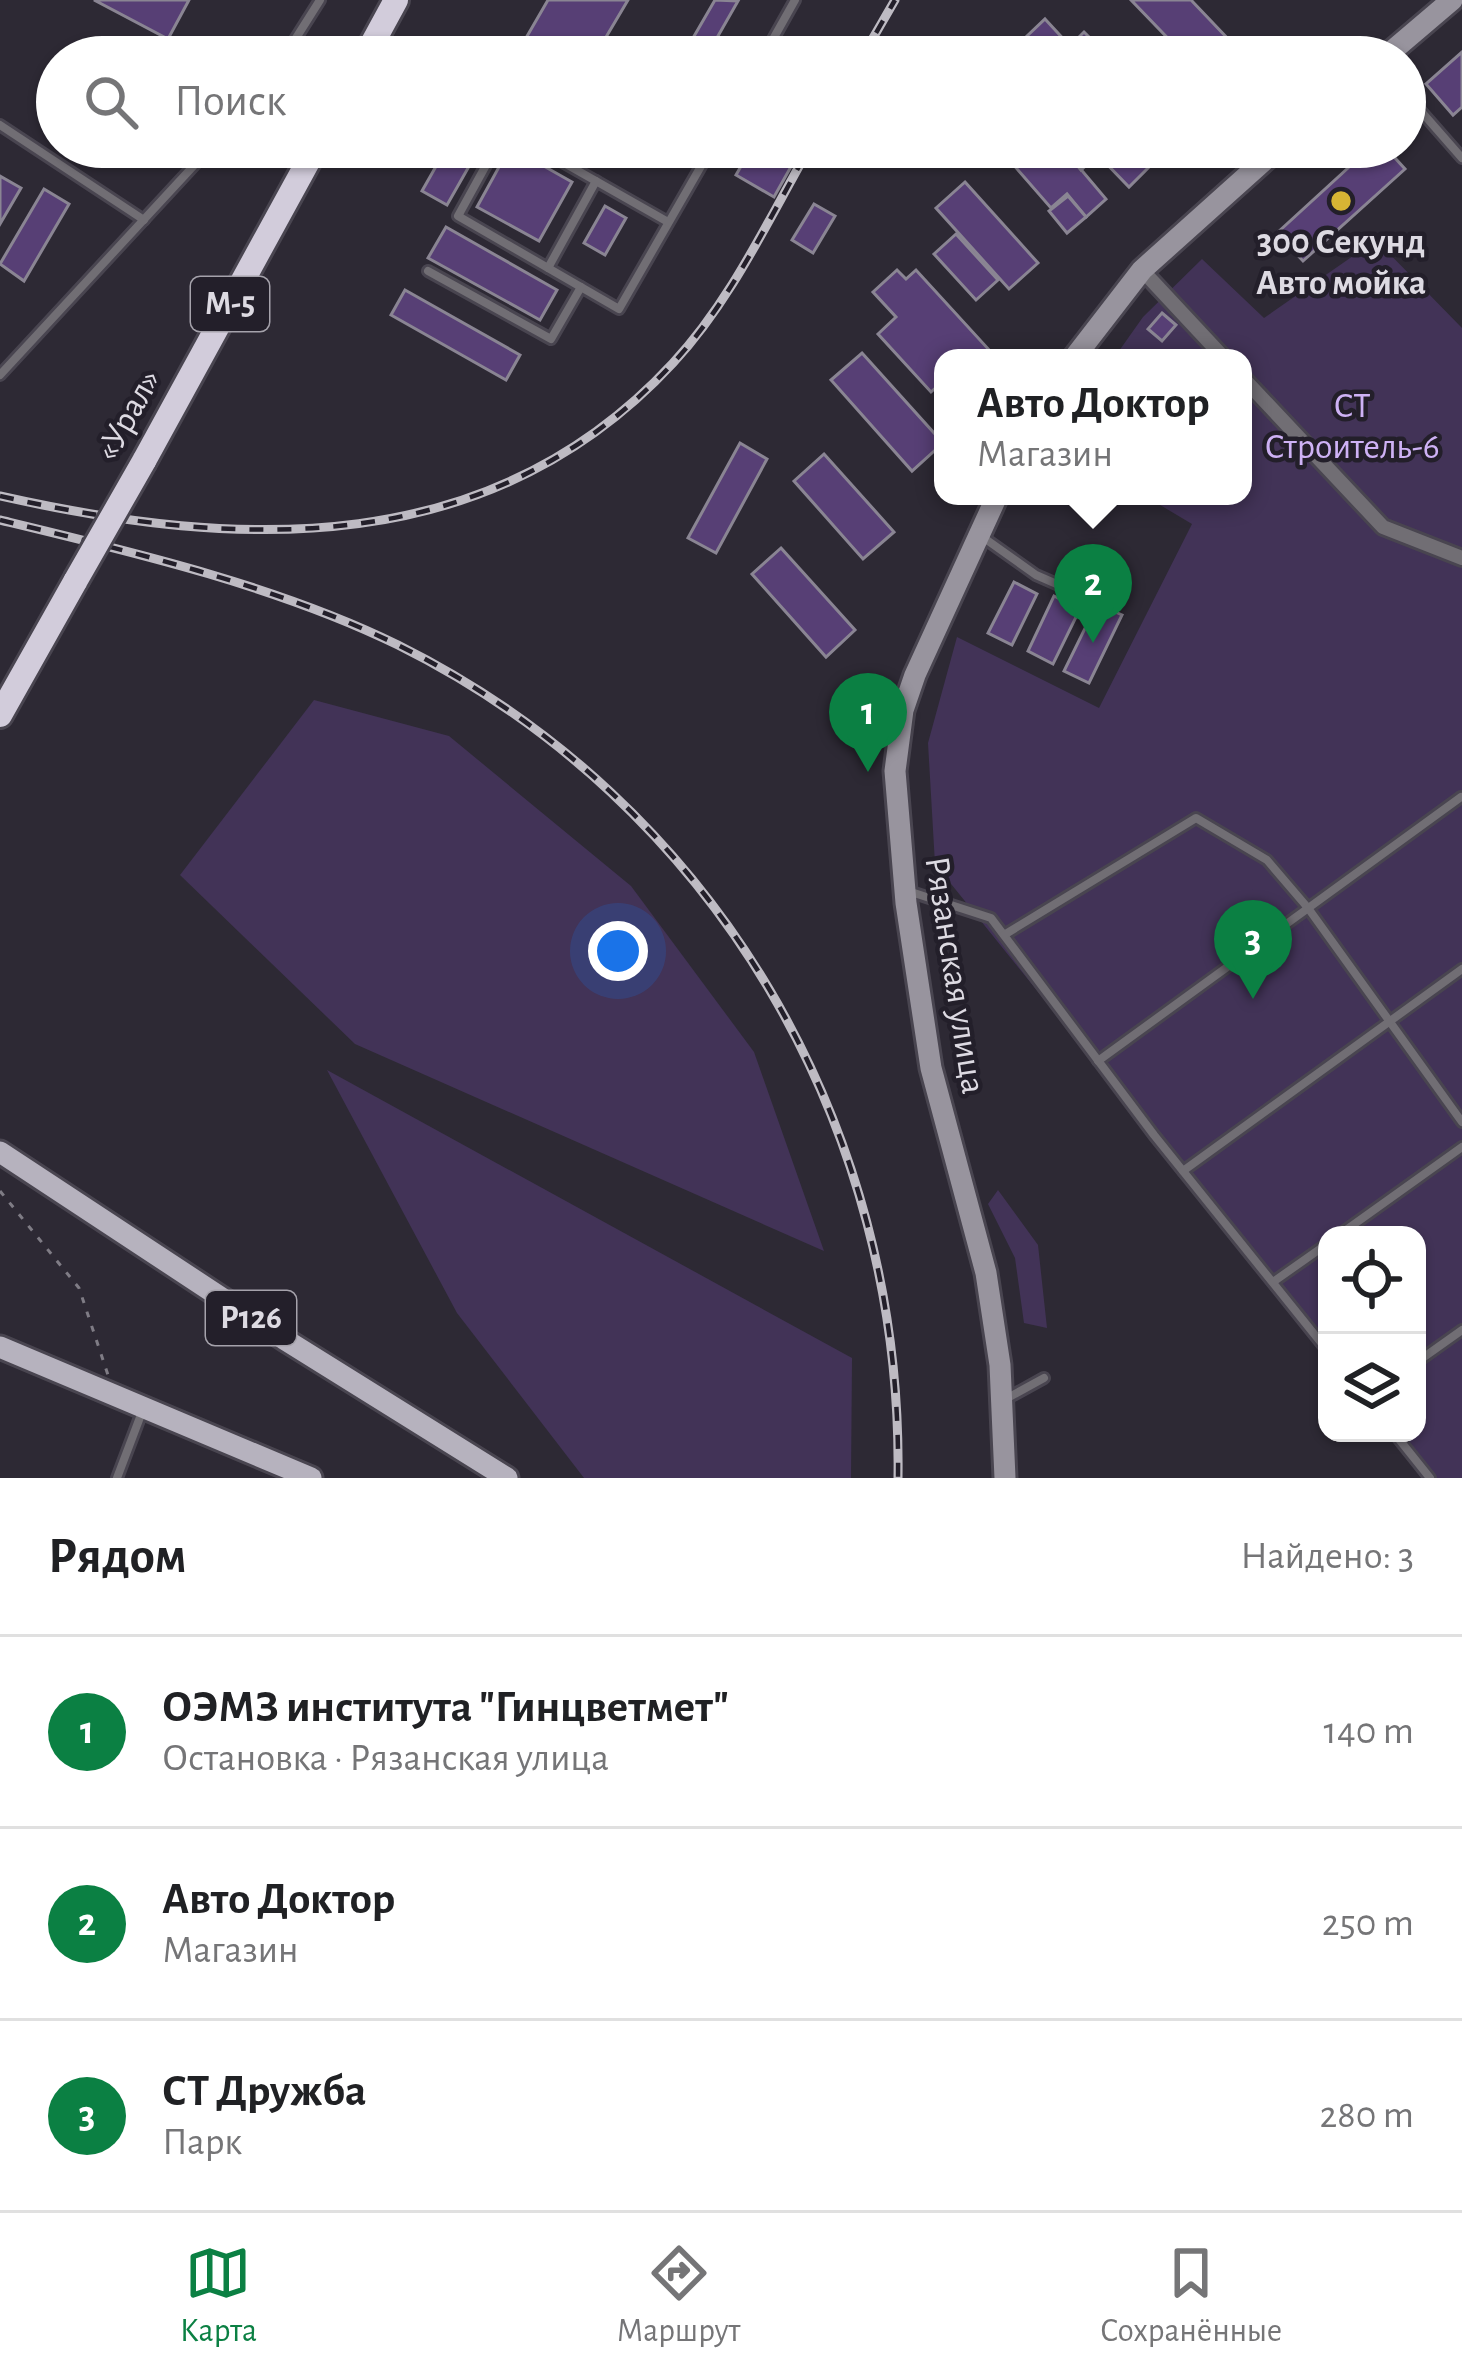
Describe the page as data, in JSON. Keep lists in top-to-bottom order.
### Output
{
  "streets": {
    "highway": ["М-5", "«Урал»"],
    "main road": ["Р126"],
    "street": ["Рязанская улица"]
  },
  "parks": ["СТ Строитель-6"],
  "places": ["300 Секунд Авто мойка"],
  "page": {
    "search": "Поиск",
    "popup": ["Авто Доктор", "Магазин"],
    "pins": ["2", "1", "3"],
    "heading": ["Рядом", "Найдено: 3"],
    "list": [
      {
        "mark": "1",
        "name": "ОЭМЗ института \"Гинцветмет\"",
        "note": "Остановка · Рязанская улица",
        "value": "140 m"
      },
      {
        "mark": "2",
        "name": "Авто Доктор",
        "note": "Магазин",
        "value": "250 m"
      },
      {
        "mark": "3",
        "name": "СТ Дружба",
        "note": "Парк",
        "value": "280 m"
      }
    ],
    "nav": ["Карта", "Маршрут", "Сохранённые"]
  }
}
